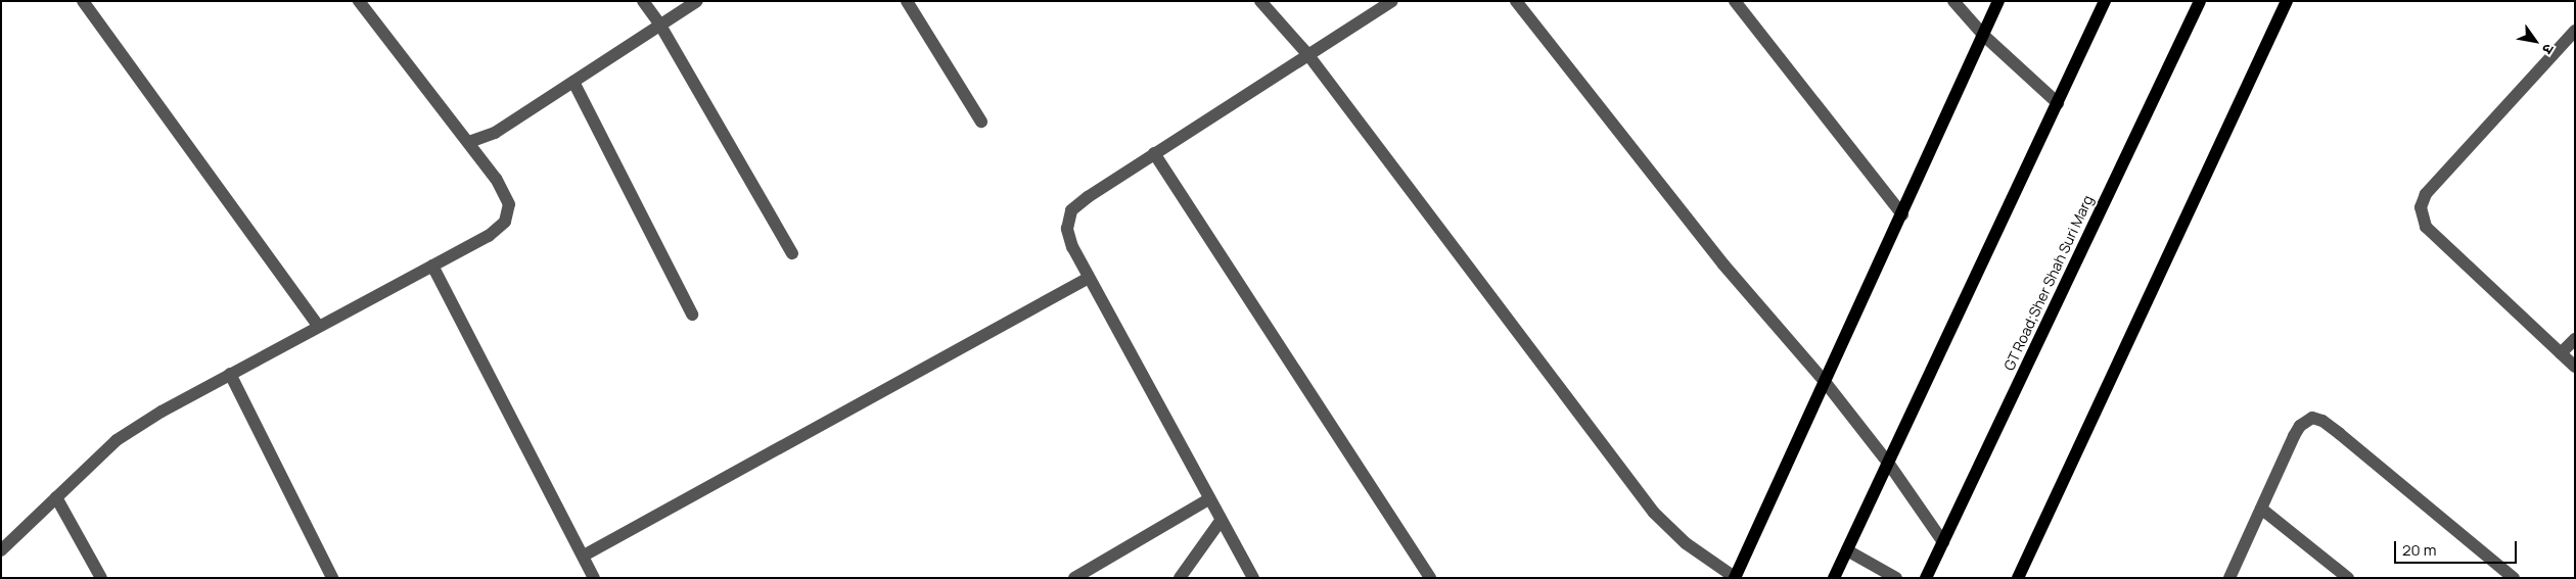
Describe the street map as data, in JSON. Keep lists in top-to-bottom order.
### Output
{
  "streets": {
    "main road": ["GT Road;Sher Shah Suri Marg"]
  },
  "scale_bar": "20 m",
  "north": "bottom right"
}
